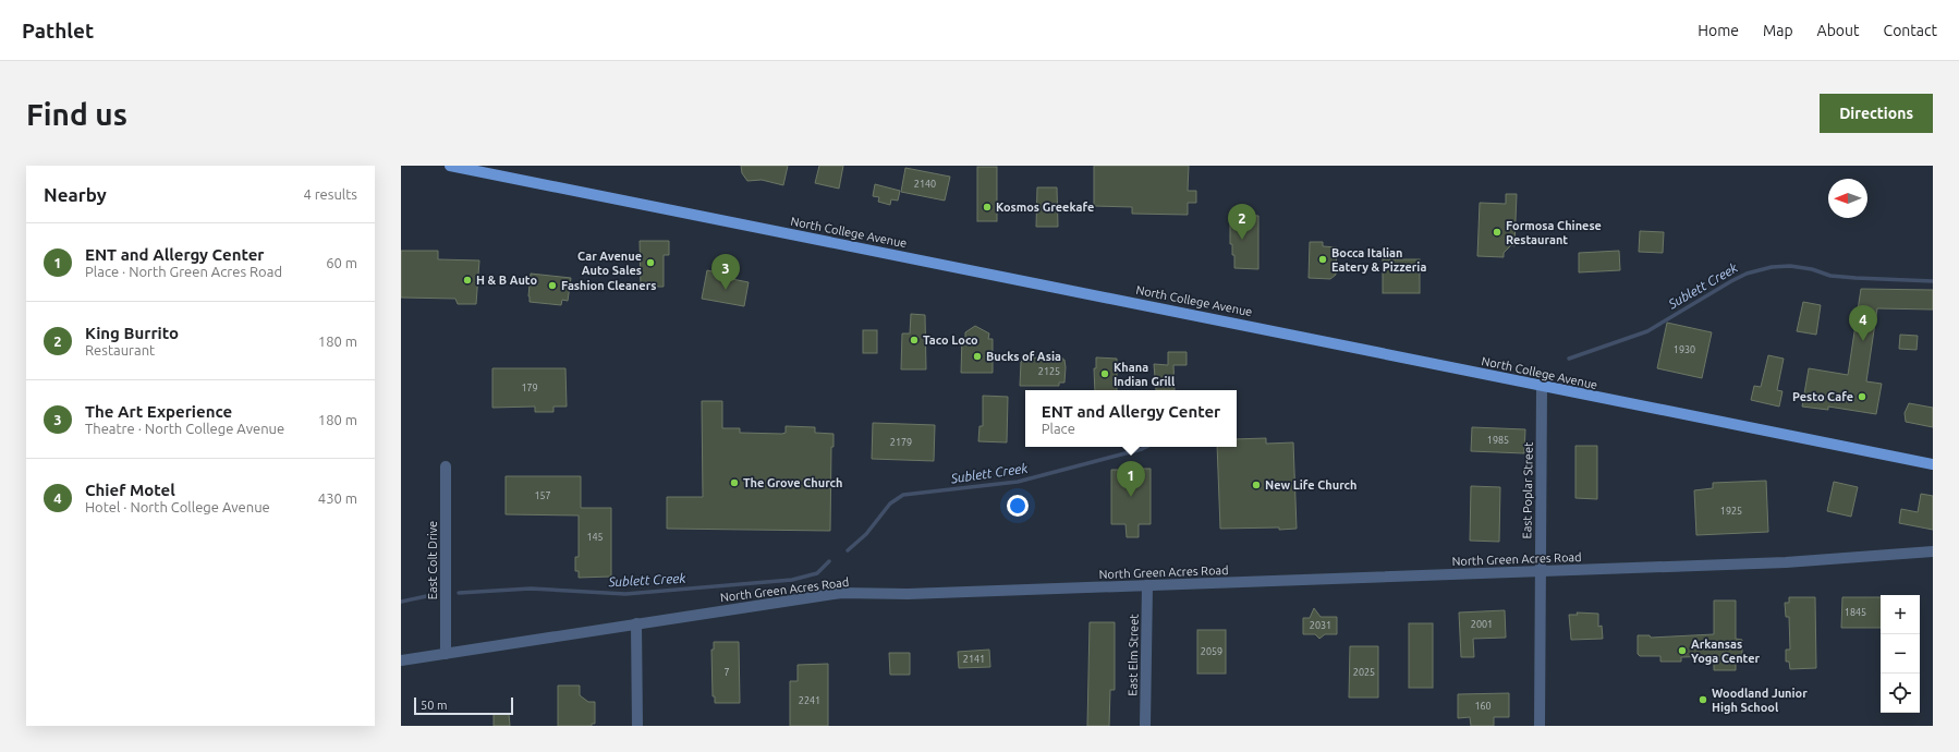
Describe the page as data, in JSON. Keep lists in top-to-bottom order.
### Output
{
  "streets": {
    "main road": ["North College Avenue"],
    "street": [
      "East Poplar Street",
      "North Green Acres Road",
      "East Colt Drive",
      "East Elm Street"
    ]
  },
  "crossings": [
    ["North College Avenue", "East Poplar Street"],
    ["East Poplar Street", "North Green Acres Road"],
    ["North Green Acres Road", "East Colt Drive"],
    ["North Green Acres Road", "East Elm Street"]
  ],
  "water": ["Sublett Creek"],
  "places": [
    "Kosmos Greekafe",
    "Formosa Chinese Restaurant",
    "Bocca Italian Eatery & Pizzeria",
    "Car Avenue Auto Sales",
    "H & B Auto",
    "Fashion Cleaners",
    "Taco Loco",
    "Bucks of Asia",
    "Khana Indian Grill",
    "Pesto Cafe",
    "The Grove Church",
    "New Life Church",
    "Arkansas Yoga Center",
    "Woodland Junior High School"
  ],
  "house_numbers": [
    "2140",
    "1930",
    "2125",
    "179",
    "1985",
    "2179",
    "157",
    "1925",
    "145",
    "1845",
    "2001",
    "2031",
    "2059",
    "2141",
    "7",
    "2025",
    "2241",
    "160"
  ],
  "scale_bar": "50 m",
  "north": "left",
  "page": {
    "header": "Pathlet",
    "nav": [
      "Home",
      "Map",
      "About",
      "Contact"
    ],
    "buttons": "Directions",
    "title": "Find us",
    "heading": ["Nearby", "4 results"],
    "pins": [
      "2",
      "3",
      "4",
      "1"
    ],
    "list": [
      {
        "mark": "1",
        "name": "ENT and Allergy Center",
        "note": "Place · North Green Acres Road",
        "value": "60 m"
      },
      {
        "mark": "2",
        "name": "King Burrito",
        "note": "Restaurant",
        "value": "180 m"
      },
      {
        "mark": "3",
        "name": "The Art Experience",
        "note": "Theatre · North College Avenue",
        "value": "180 m"
      },
      {
        "mark": "4",
        "name": "Chief Motel",
        "note": "Hotel · North College Avenue",
        "value": "430 m"
      }
    ],
    "popup": ["ENT and Allergy Center", "Place"],
    "map_buttons": ["+", "−"],
    "scale": "50 m"
  }
}
